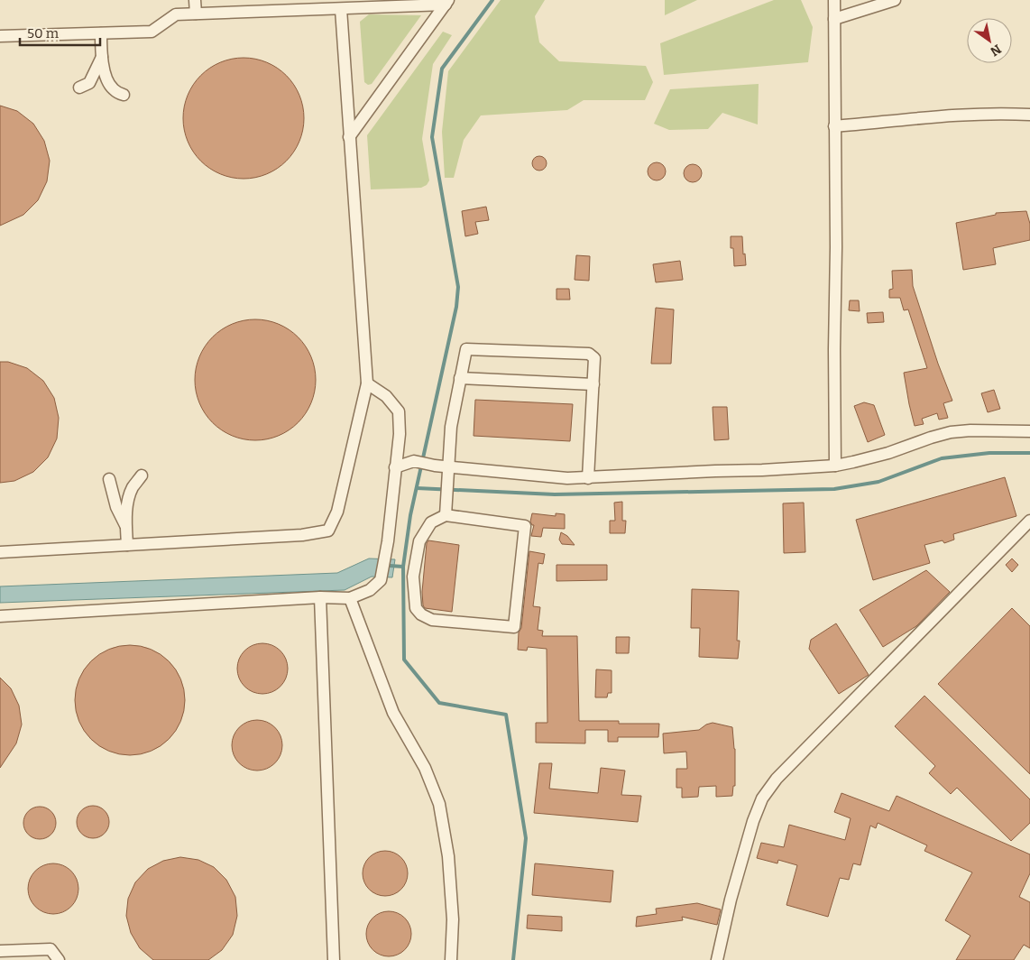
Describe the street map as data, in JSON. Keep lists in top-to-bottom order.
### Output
{
  "scale_bar": "50 m",
  "north": "bottom right"
}
